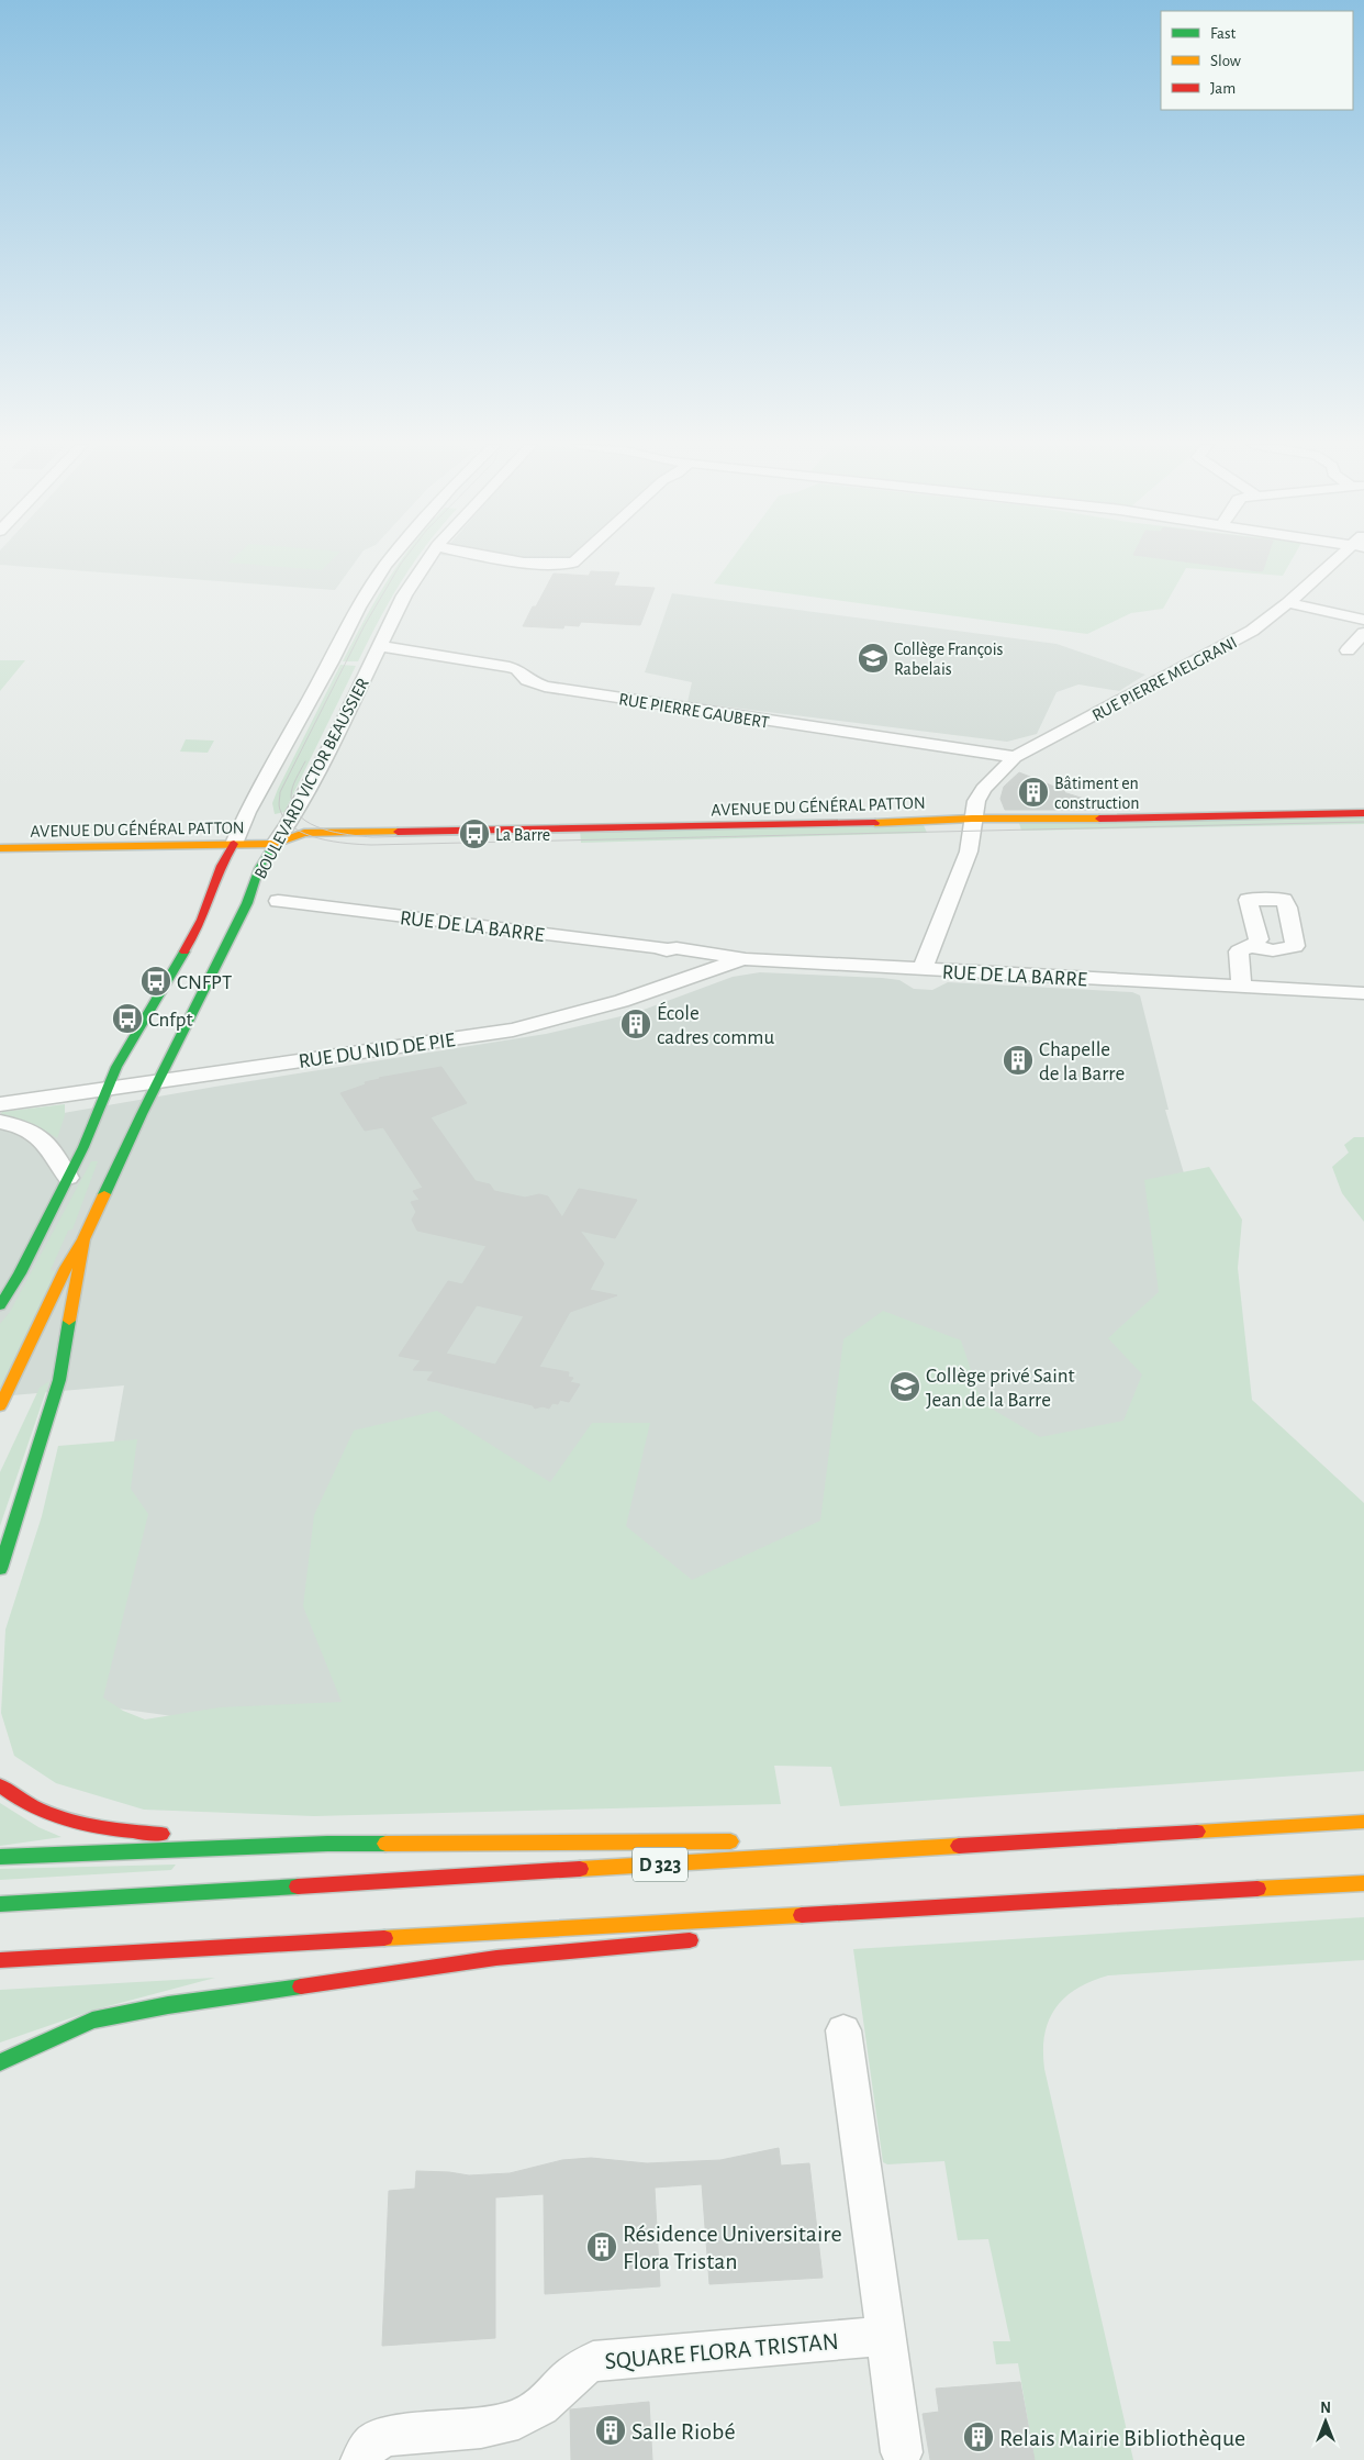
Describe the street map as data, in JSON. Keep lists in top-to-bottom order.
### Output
{
  "streets": {
    "main road": ["BOULEVARD VICTOR BEAUSSIER", "AVENUE DU GÉNÉRAL PATTON", "D 323"],
    "street": [
      "RUE PIERRE MELGRANI",
      "RUE PIERRE GAUBERT",
      "RUE DE LA BARRE",
      "RUE DU NID DE PIE",
      "SQUARE FLORA TRISTAN"
    ]
  },
  "crossings": [
    ["RUE PIERRE MELGRANI", "RUE PIERRE GAUBERT"],
    ["RUE PIERRE MELGRANI", "AVENUE DU GÉNÉRAL PATTON"],
    ["RUE PIERRE MELGRANI", "RUE DE LA BARRE"],
    ["RUE PIERRE GAUBERT", "BOULEVARD VICTOR BEAUSSIER"],
    ["BOULEVARD VICTOR BEAUSSIER", "AVENUE DU GÉNÉRAL PATTON"],
    ["BOULEVARD VICTOR BEAUSSIER", "RUE DU NID DE PIE"],
    ["RUE DE LA BARRE", "RUE DU NID DE PIE"]
  ],
  "places": {
    "school or university": ["Collège François Rabelais", "Collège privé Saint Jean de la Barre"],
    "building": [
      "Bâtiment en construction",
      "École cadres commu",
      "Chapelle de la Barre",
      "Résidence Universitaire Flora Tristan",
      "Salle Riobé",
      "Relais Mairie Bibliothèque"
    ],
    "bus stop": ["La Barre", "CNFPT", "Cnfpt"]
  },
  "legend": ["Fast", "Slow", "Jam"],
  "north": "top"
}
